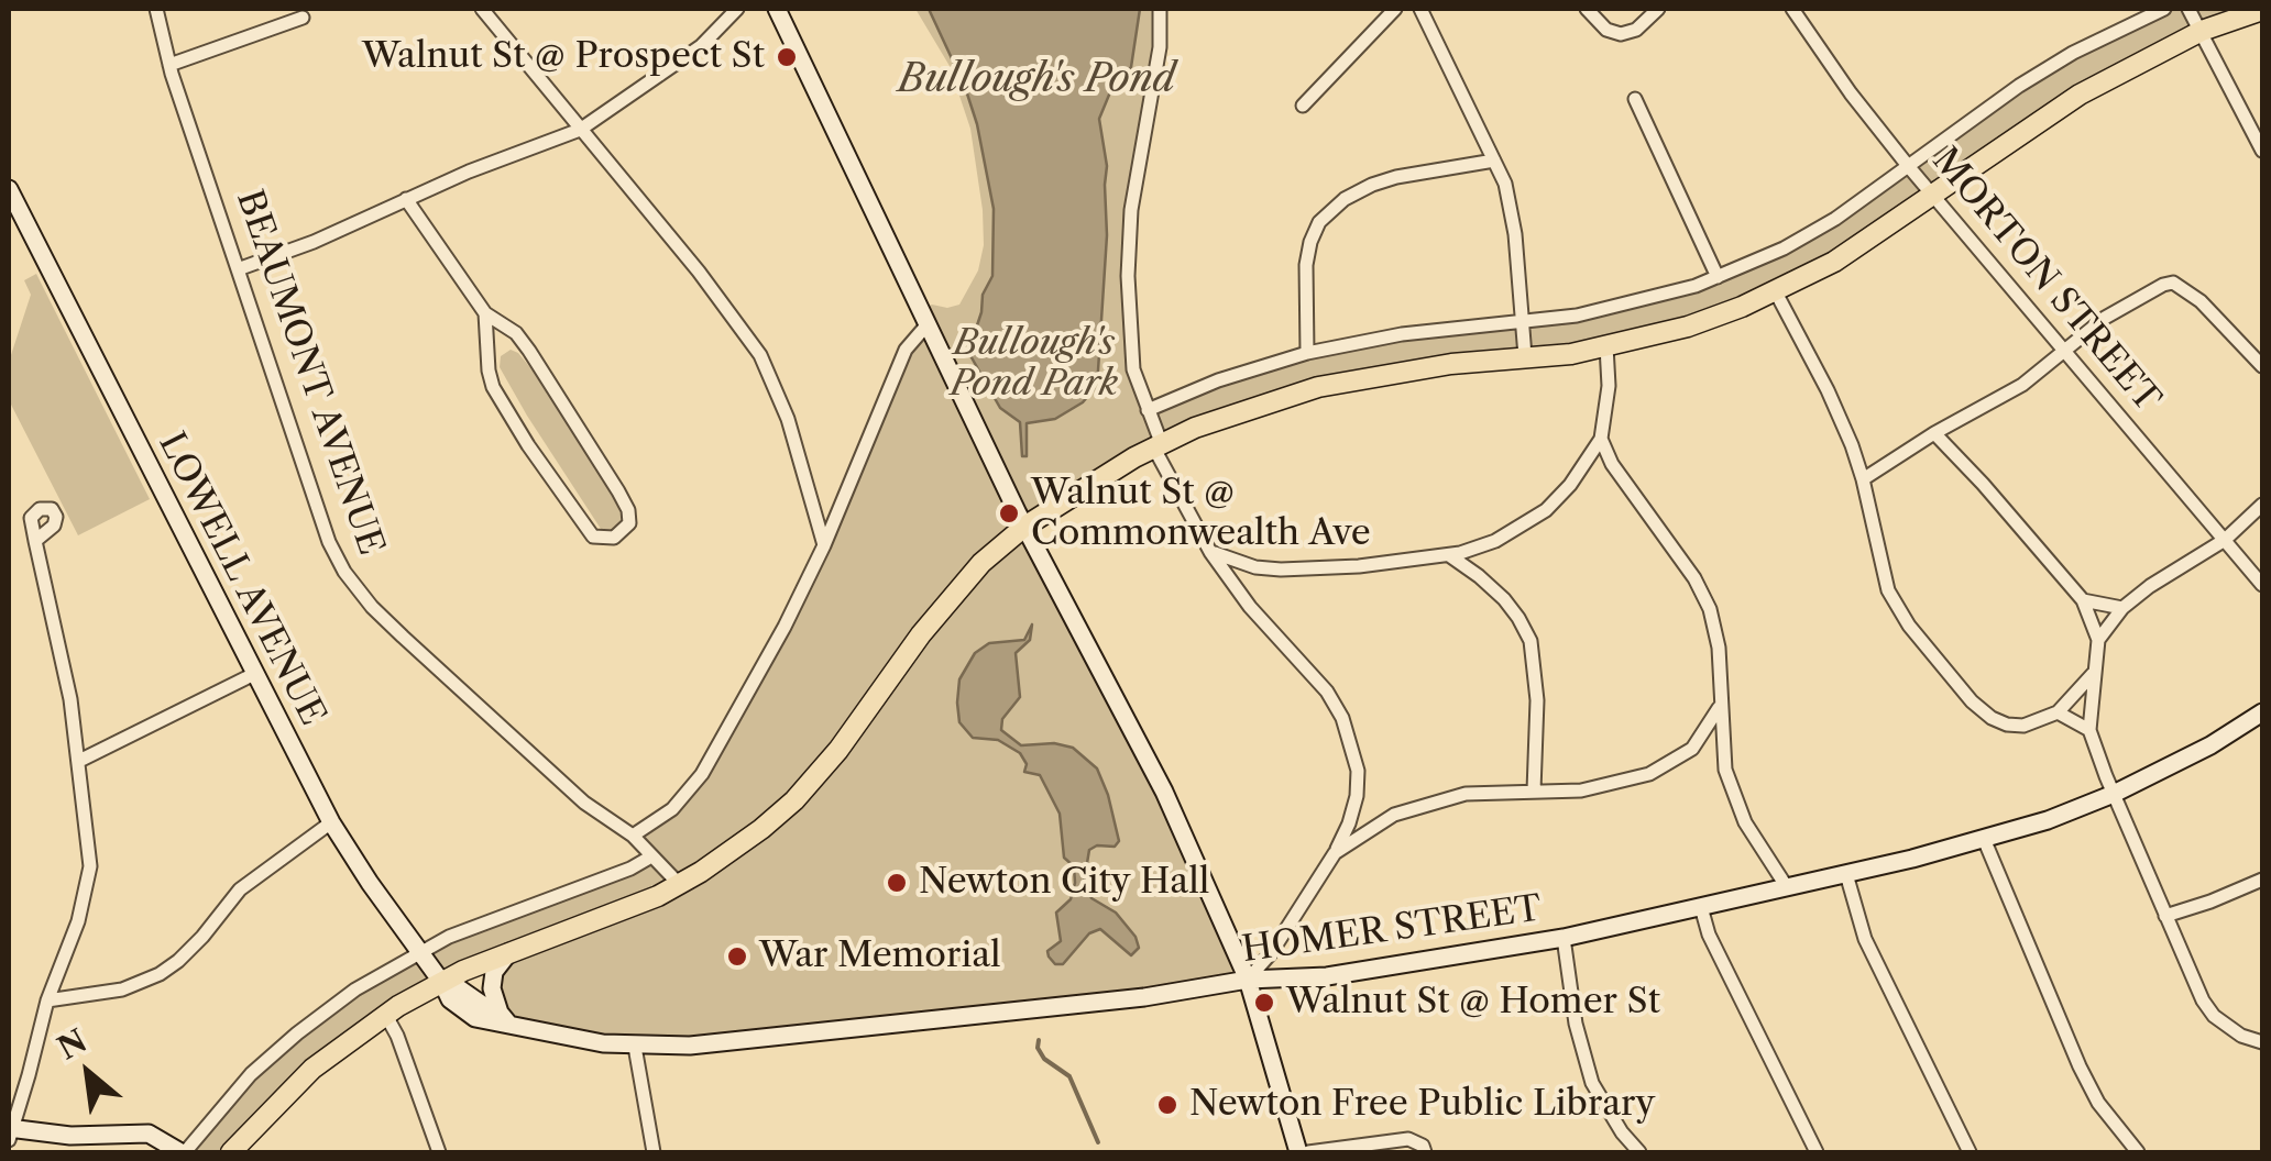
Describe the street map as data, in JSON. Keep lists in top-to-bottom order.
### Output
{
  "streets": {
    "street": [
      "MORTON STREET",
      "BEAUMONT AVENUE",
      "LOWELL AVENUE",
      "HOMER STREET"
    ]
  },
  "crossings": [
    ["LOWELL AVENUE", "HOMER STREET"]
  ],
  "water": ["Bullough's Pond"],
  "parks": ["Bullough's Pond Park"],
  "places": [
    "Walnut St @ Prospect St",
    "Walnut St @ Commonwealth Ave",
    "Newton City Hall",
    "War Memorial",
    "Walnut St @ Homer St",
    "Newton Free Public Library"
  ],
  "north": "top left"
}
